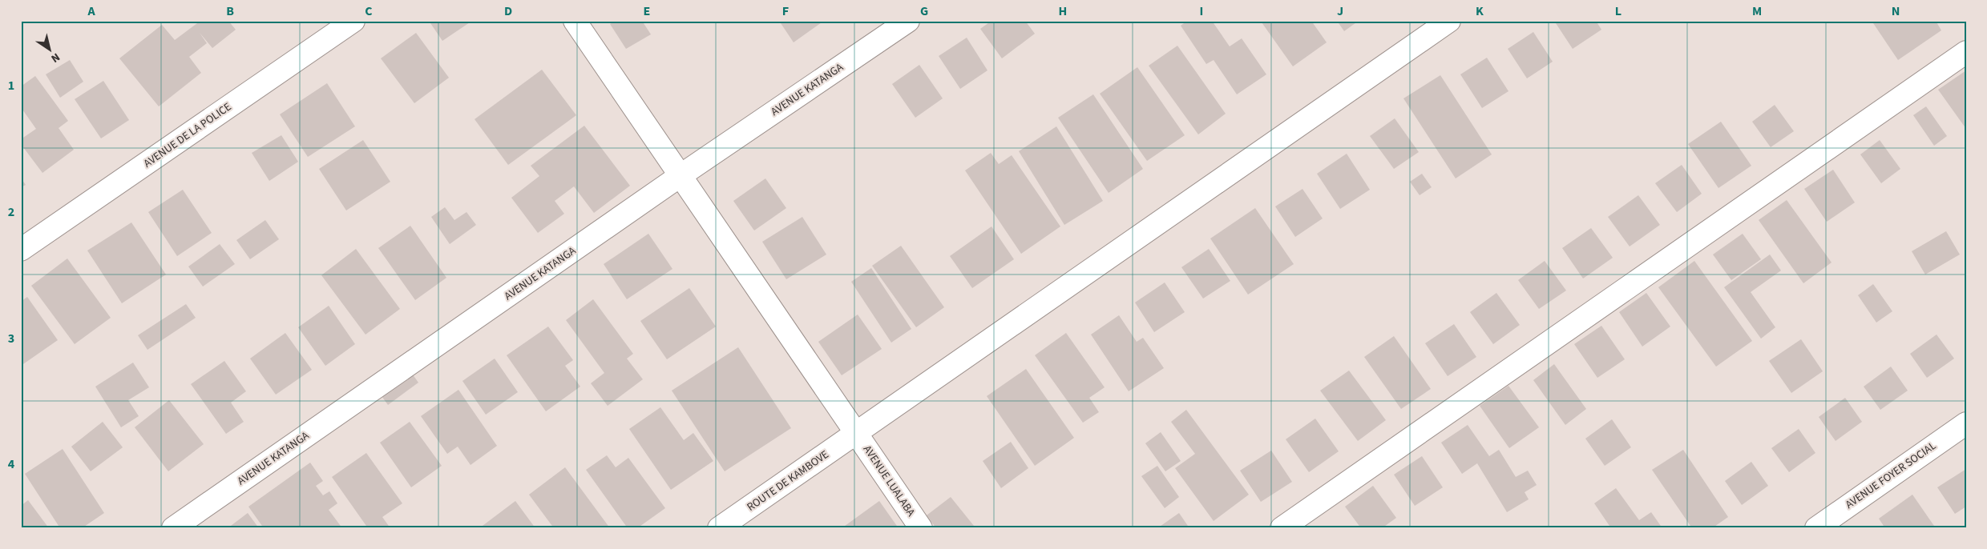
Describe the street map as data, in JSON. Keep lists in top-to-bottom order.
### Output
{
  "streets": {
    "street": [
      "AVENUE KATANGA",
      "AVENUE DE LA POLICE",
      "AVENUE FOYER SOCIAL",
      "ROUTE DE KAMBOVE",
      "AVENUE LUALABA"
    ]
  },
  "crossings": [
    ["AVENUE KATANGA", "AVENUE LUALABA"],
    ["ROUTE DE KAMBOVE", "AVENUE LUALABA"]
  ],
  "north": "bottom right",
  "grid": {
    "columns": [
      "A",
      "B",
      "C",
      "D",
      "E",
      "F",
      "G",
      "H",
      "I",
      "J",
      "K",
      "L",
      "M",
      "N"
    ],
    "rows": [
      "1",
      "2",
      "3",
      "4"
    ]
  }
}
